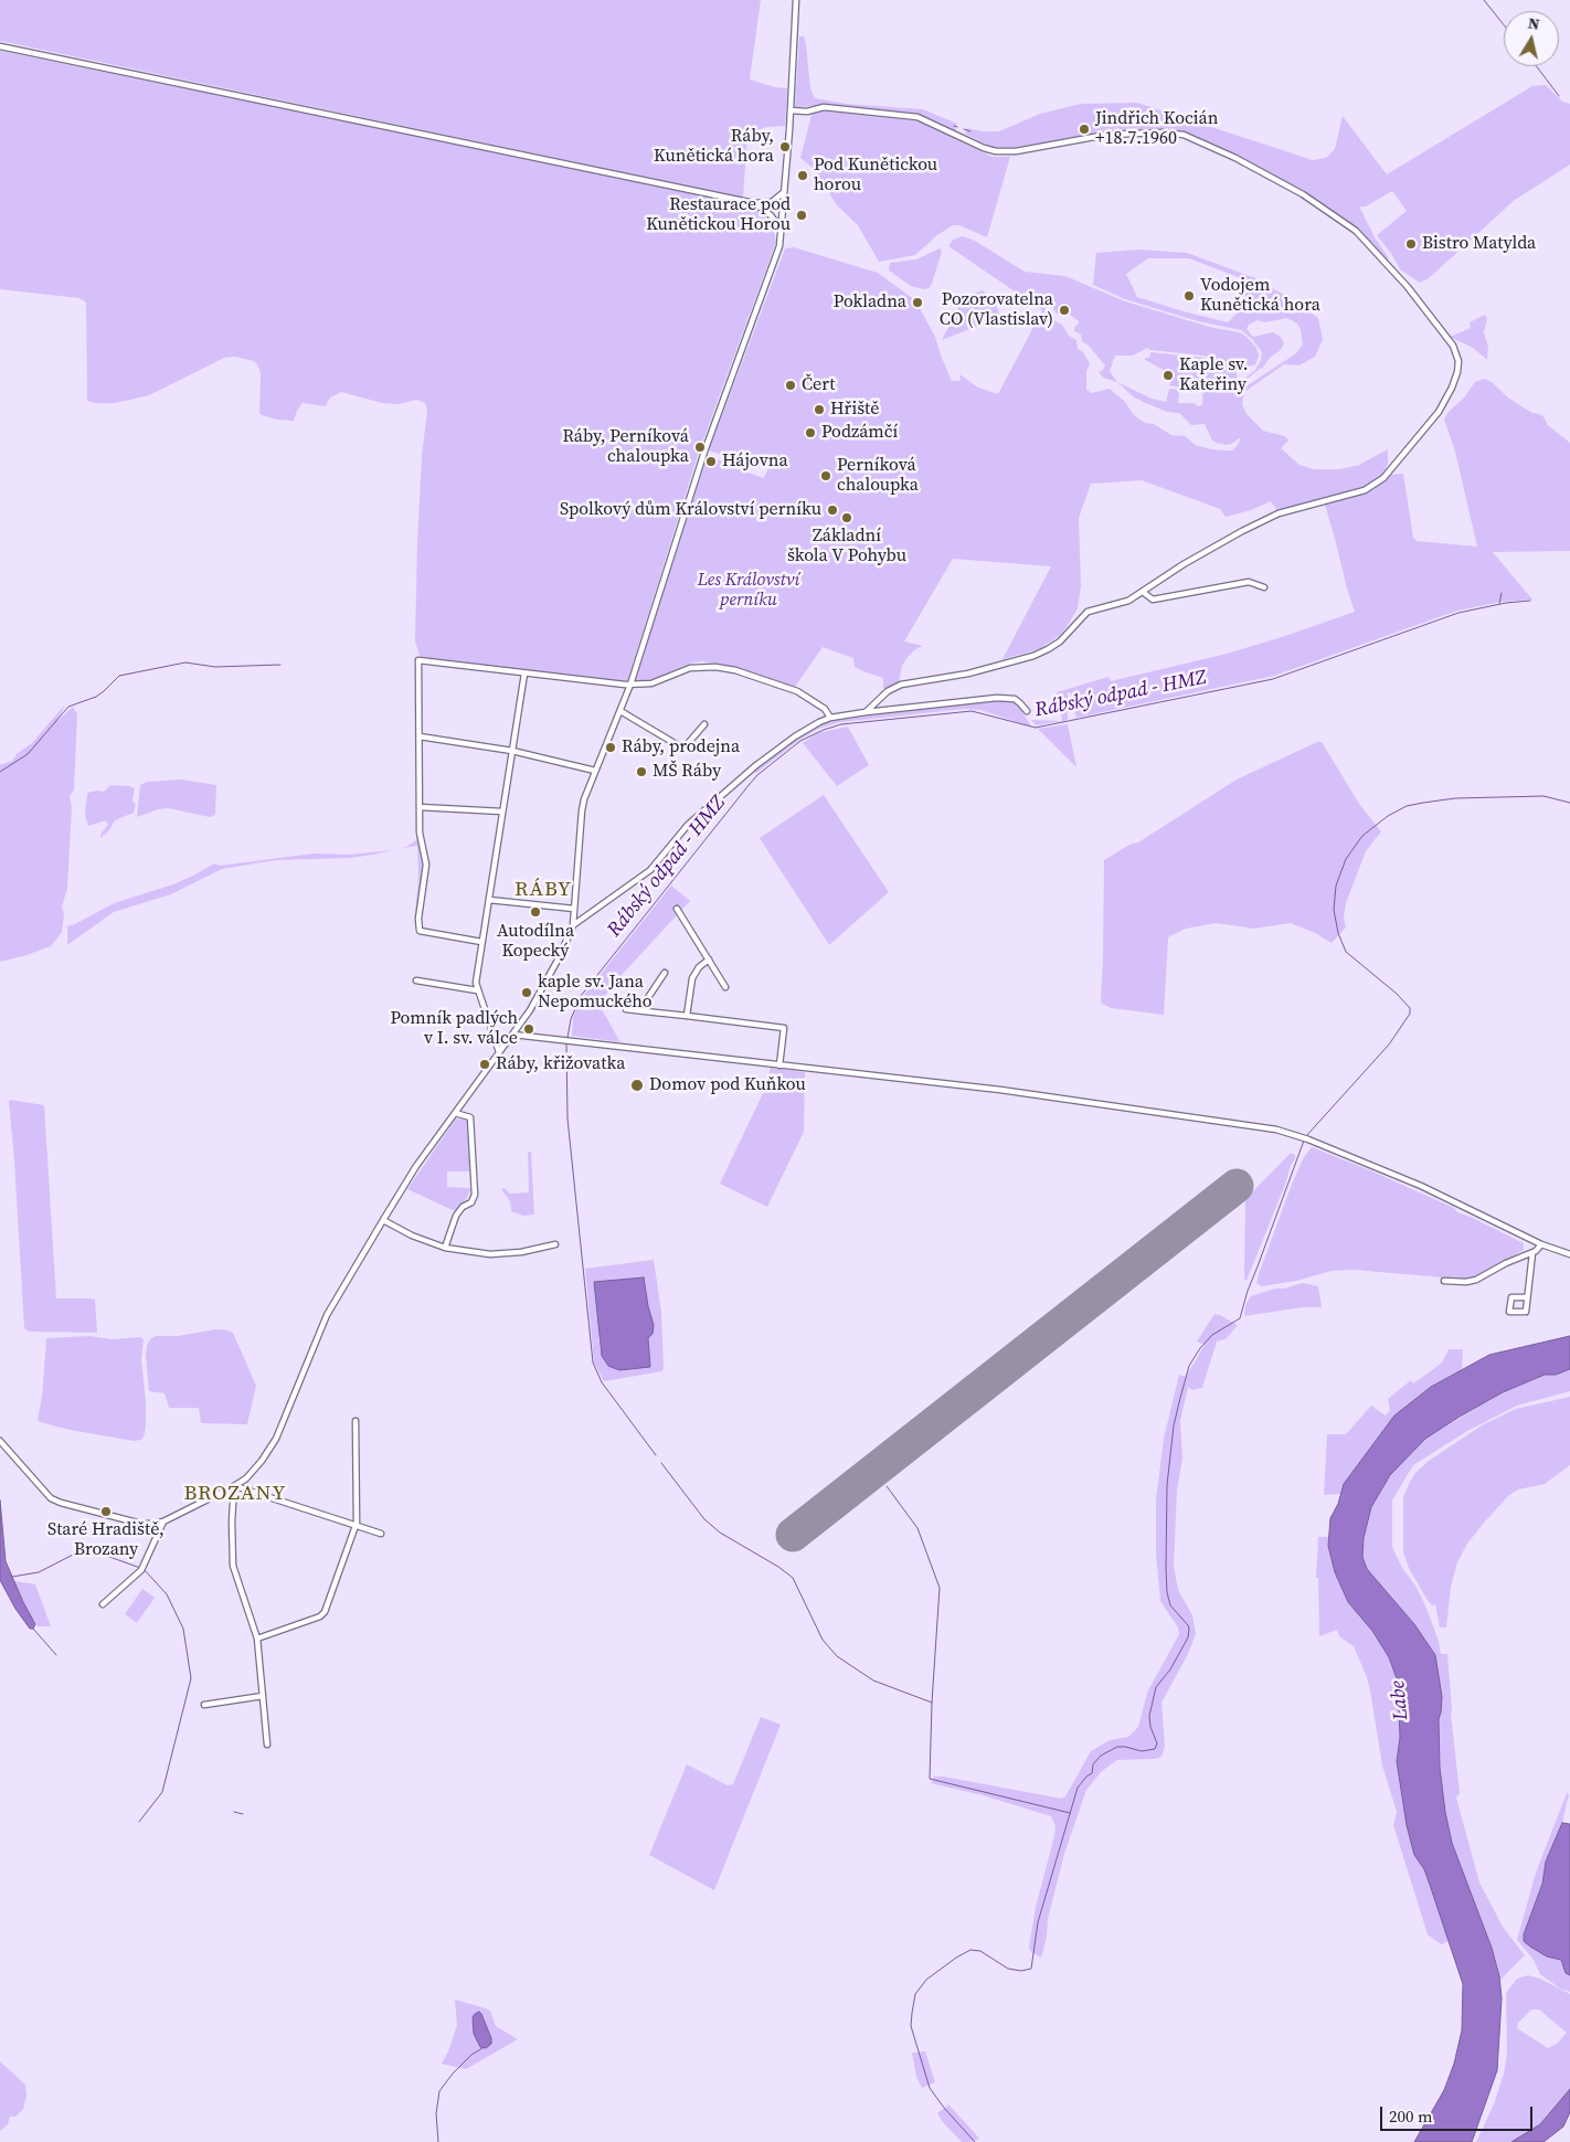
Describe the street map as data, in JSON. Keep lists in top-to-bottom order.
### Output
{
  "districts": ["RÁBY", "BROZANY"],
  "water": ["Rábský odpad - HMZ", "Labe"],
  "parks": ["Les Království perníku"],
  "places": [
    "Jindřich Kocián +18.7.1960",
    "Ráby, Kunětická hora",
    "Pod Kunětickou horou",
    "Restaurace pod Kunětickou Horou",
    "Bistro Matylda",
    "Vodojem Kunětická hora",
    "Pokladna",
    "Pozorovatelna CO (Vlastislav)",
    "Kaple sv. Kateřiny",
    "Čert",
    "Hřiště",
    "Podzámčí",
    "Ráby, Perníková chaloupka",
    "Hájovna",
    "Perníková chaloupka",
    "Spolkový dům Království perníku",
    "Základní škola V Pohybu",
    "Ráby, prodejna",
    "MŠ Ráby",
    "Autodílna Kopecký",
    "kaple sv. Jana Nepomuckého",
    "Pomník padlých v I. sv. válce",
    "Ráby, křižovatka",
    "Domov pod Kuňkou",
    "Staré Hradiště, Brozany"
  ],
  "scale_bar": "200 m",
  "north": "top"
}
